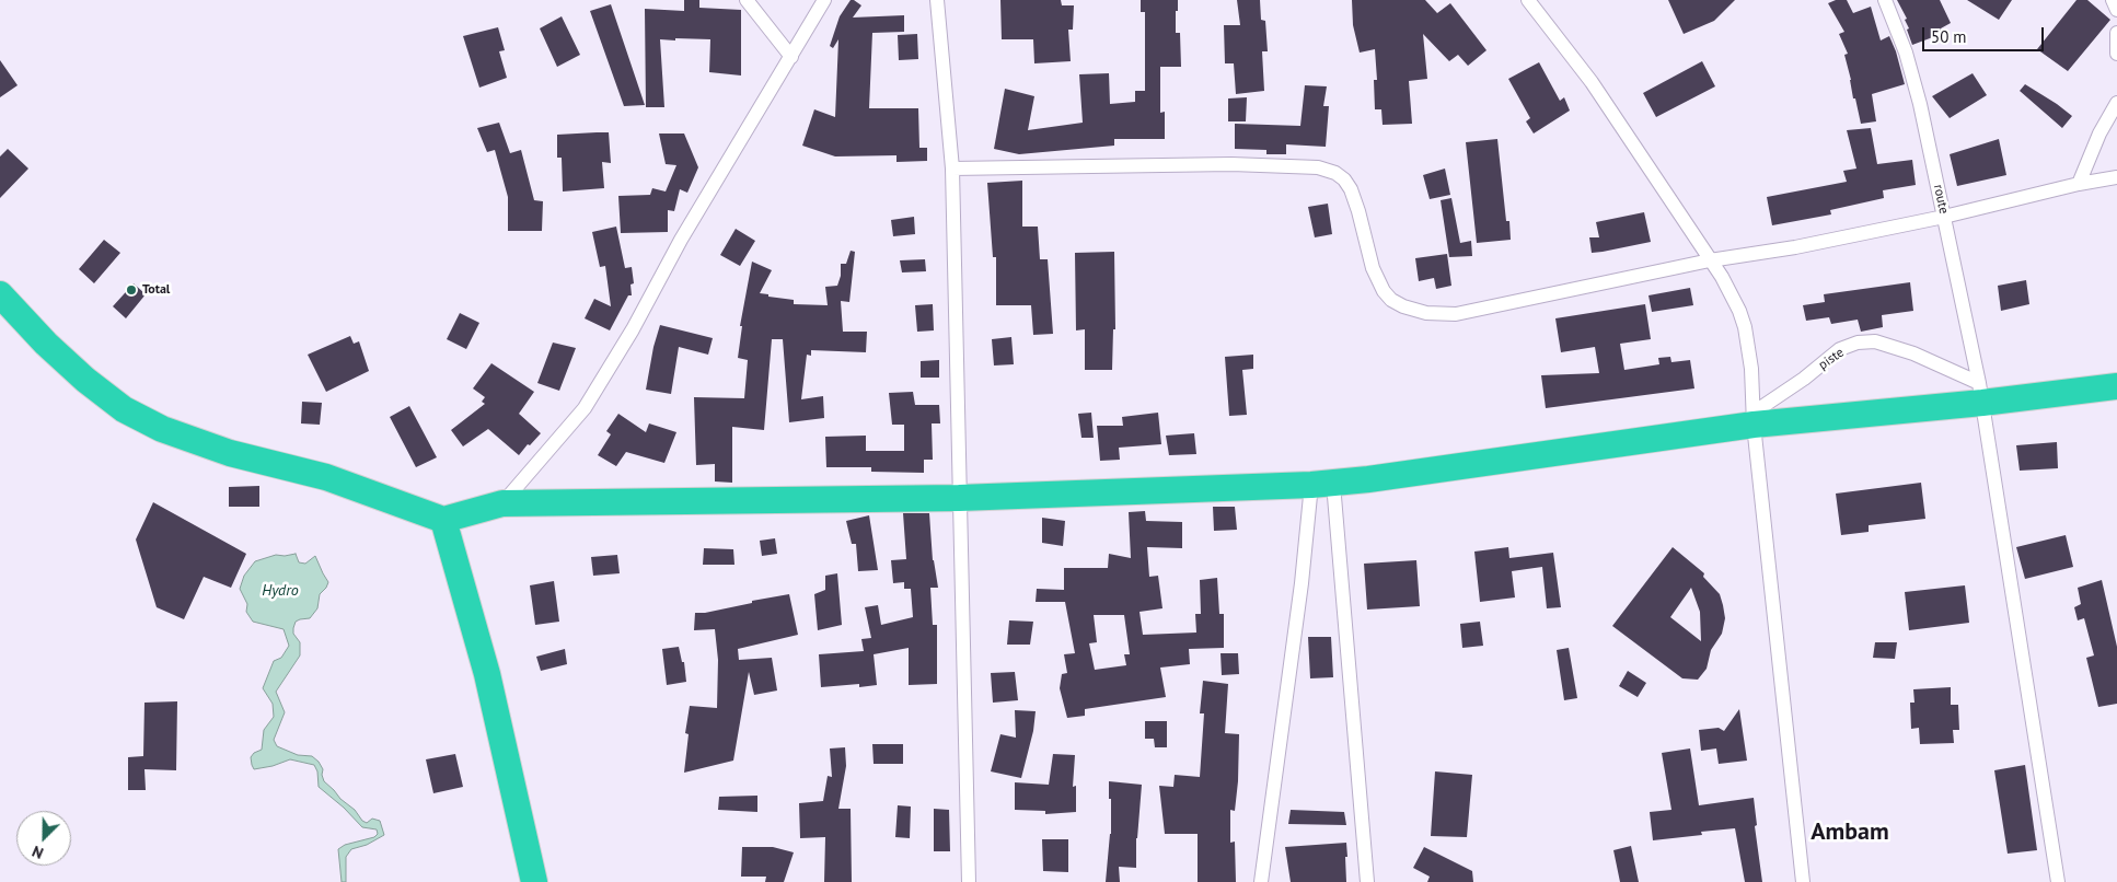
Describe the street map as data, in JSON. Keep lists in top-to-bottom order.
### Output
{
  "streets": {
    "street": ["route", "piste"]
  },
  "crossings": [
    ["route", "piste"]
  ],
  "districts": ["Ambam"],
  "water": ["Hydro"],
  "places": ["Total"],
  "scale_bar": "50 m",
  "north": "bottom left"
}
